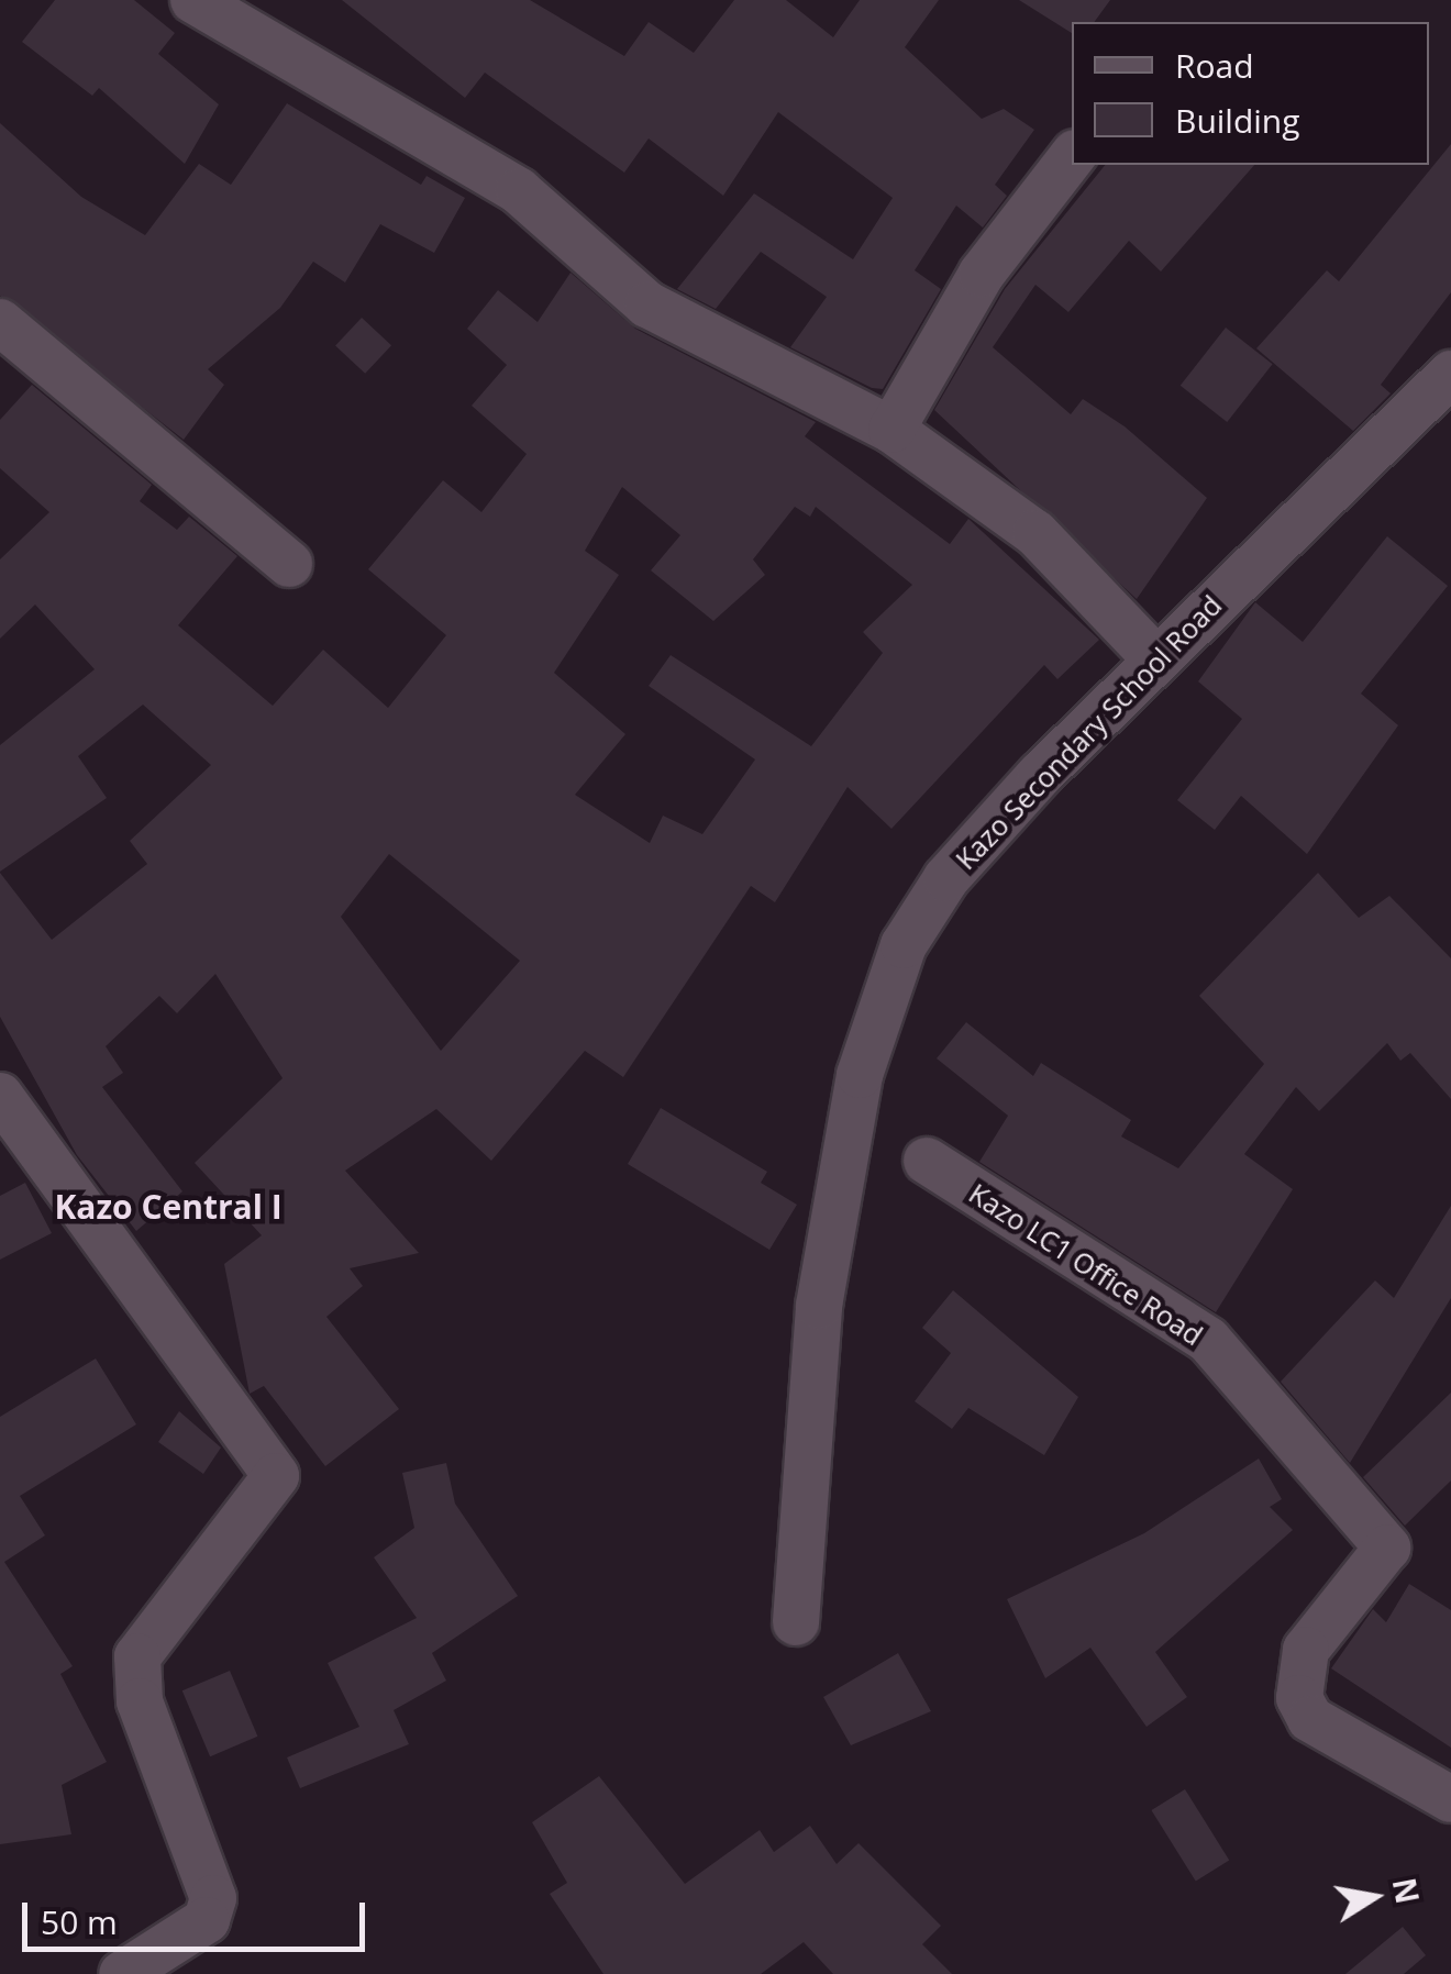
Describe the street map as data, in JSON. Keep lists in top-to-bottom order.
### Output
{
  "streets": {
    "street": ["Kazo Secondary School Road", "Kazo LC1 Office Road"]
  },
  "districts": ["Kazo Central I"],
  "legend": ["Road", "Building"],
  "scale_bar": "50 m",
  "north": "right"
}
